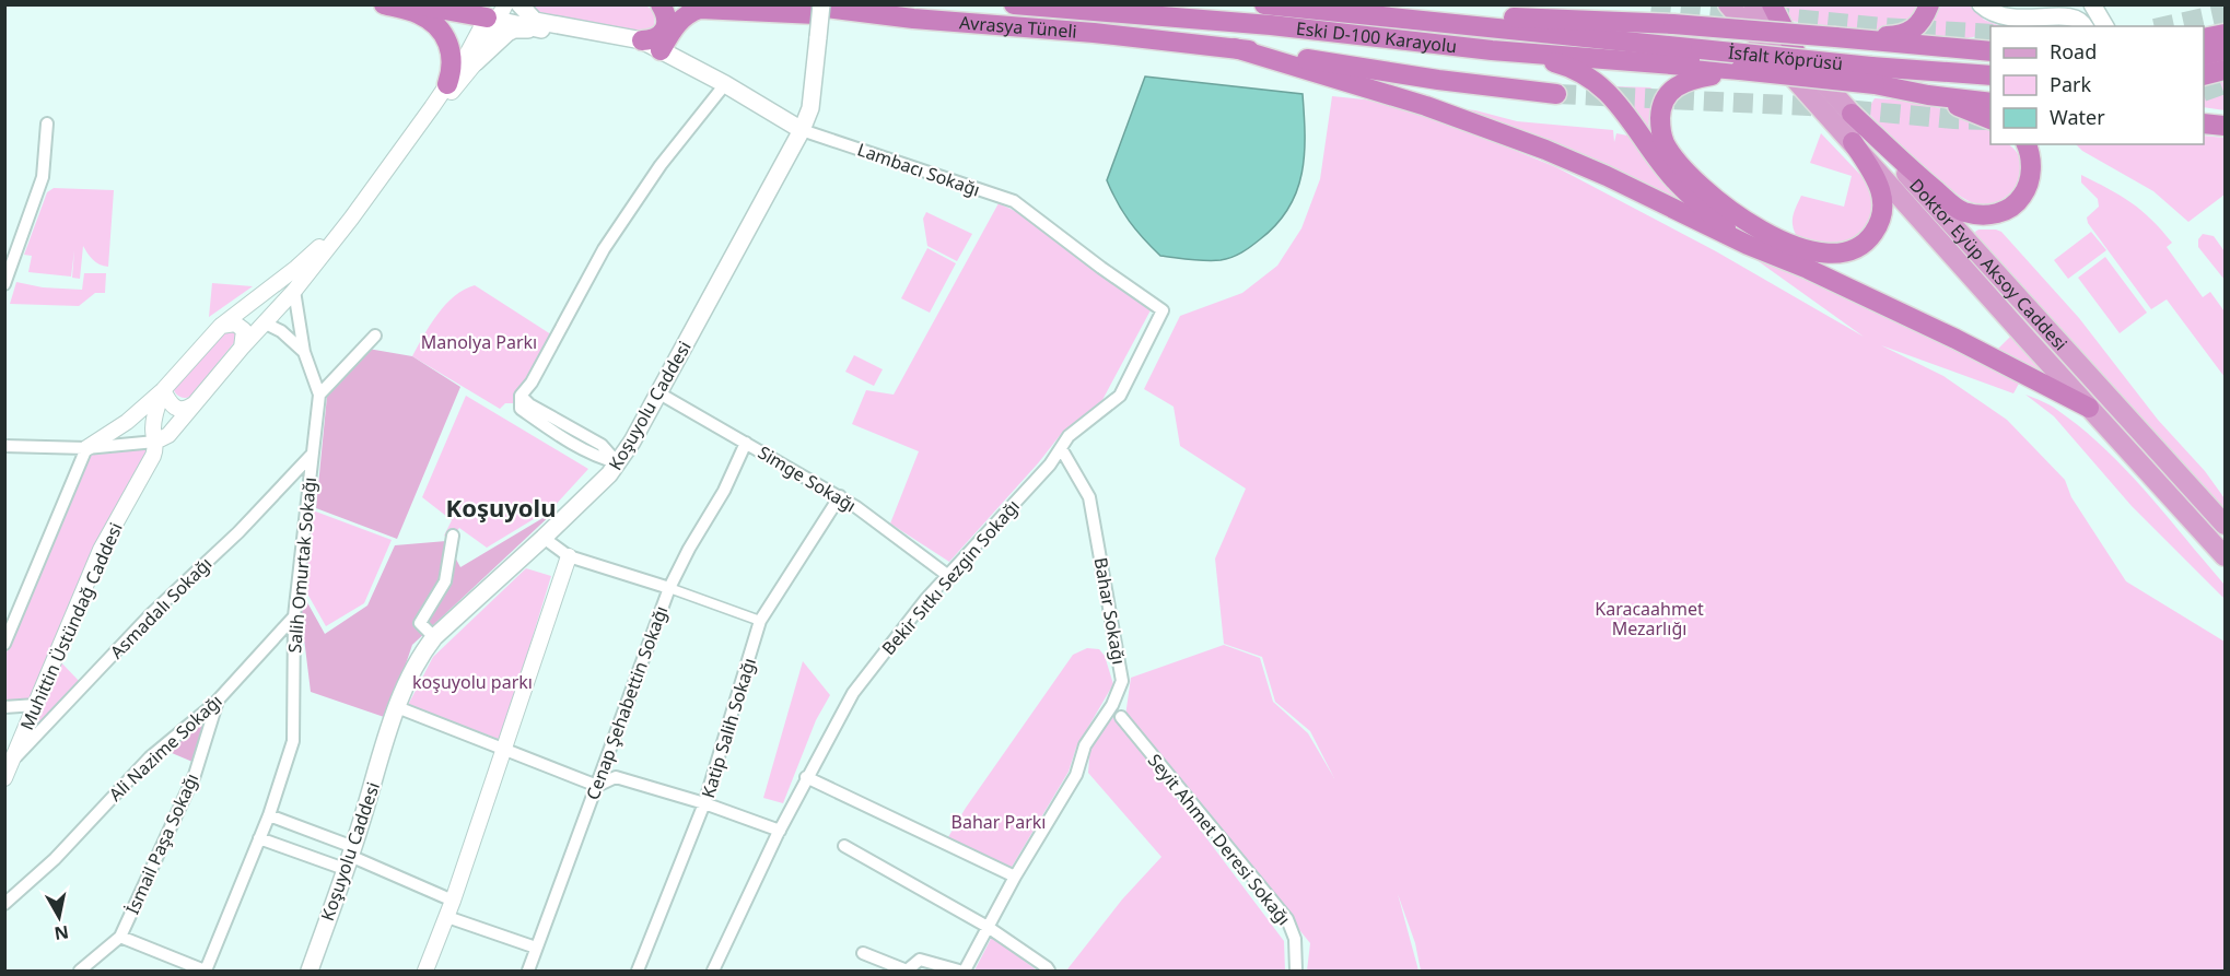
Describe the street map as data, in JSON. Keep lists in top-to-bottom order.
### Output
{
  "streets": {
    "highway": ["Avrasya Tüneli", "Eski D-100 Karayolu", "İsfalt Köprüsü"],
    "main road": ["Lambacı Sokağı", "Doktor Eyüp Aksoy Caddesi", "Koşuyolu Caddesi"],
    "street": [
      "Simge Sokağı",
      "Salih Omurtak Sokağı",
      "Bekir Sıtkı Sezgin Sokağı",
      "Asmadalı Sokağı",
      "Bahar Sokağı",
      "Muhittin Üstündağ Caddesi",
      "Cenap Şehabettin Sokağı",
      "Katip Salih Sokağı",
      "Ali Nazime Sokağı",
      "Seyit Ahmet Deresi Sokağı",
      "İsmail Paşa Sokağı"
    ]
  },
  "crossings": [
    ["Eski D-100 Karayolu", "İsfalt Köprüsü"],
    ["Lambacı Sokağı", "Koşuyolu Caddesi"],
    ["Lambacı Sokağı", "Bekir Sıtkı Sezgin Sokağı"],
    ["Koşuyolu Caddesi", "Simge Sokağı"],
    ["Simge Sokağı", "Bekir Sıtkı Sezgin Sokağı"],
    ["Simge Sokağı", "Cenap Şehabettin Sokağı"],
    ["Simge Sokağı", "Katip Salih Sokağı"],
    ["Salih Omurtak Sokağı", "Asmadalı Sokağı"],
    ["Salih Omurtak Sokağı", "Muhittin Üstündağ Caddesi"],
    ["Salih Omurtak Sokağı", "Ali Nazime Sokağı"],
    ["Bekir Sıtkı Sezgin Sokağı", "Bahar Sokağı"],
    ["Asmadalı Sokağı", "Muhittin Üstündağ Caddesi"],
    ["Ali Nazime Sokağı", "İsmail Paşa Sokağı"]
  ],
  "districts": ["Koşuyolu"],
  "parks": [
    "Manolya Parkı",
    "Karacaahmet Mezarlığı",
    "koşuyolu parkı",
    "Bahar Parkı"
  ],
  "legend": ["Road", "Park", "Water"],
  "north": "bottom"
}
